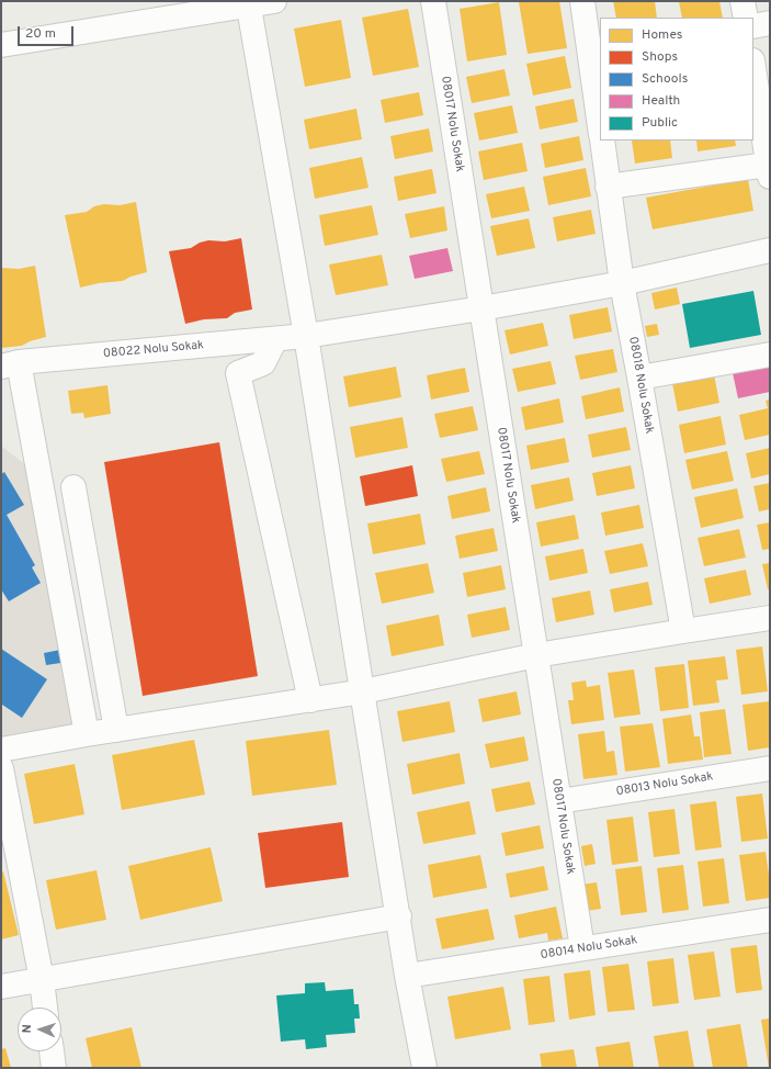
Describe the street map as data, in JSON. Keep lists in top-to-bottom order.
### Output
{
  "streets": {
    "street": [
      "08017 Nolu Sokak",
      "08022 Nolu Sokak",
      "08018 Nolu Sokak",
      "08013 Nolu Sokak",
      "08014 Nolu Sokak"
    ]
  },
  "crossings": [
    ["08017 Nolu Sokak", "08022 Nolu Sokak"],
    ["08017 Nolu Sokak", "08013 Nolu Sokak"],
    ["08017 Nolu Sokak", "08014 Nolu Sokak"],
    ["08022 Nolu Sokak", "08018 Nolu Sokak"]
  ],
  "legend": [
    "Homes",
    "Shops",
    "Schools",
    "Health",
    "Public"
  ],
  "scale_bar": "20 m",
  "north": "left"
}
